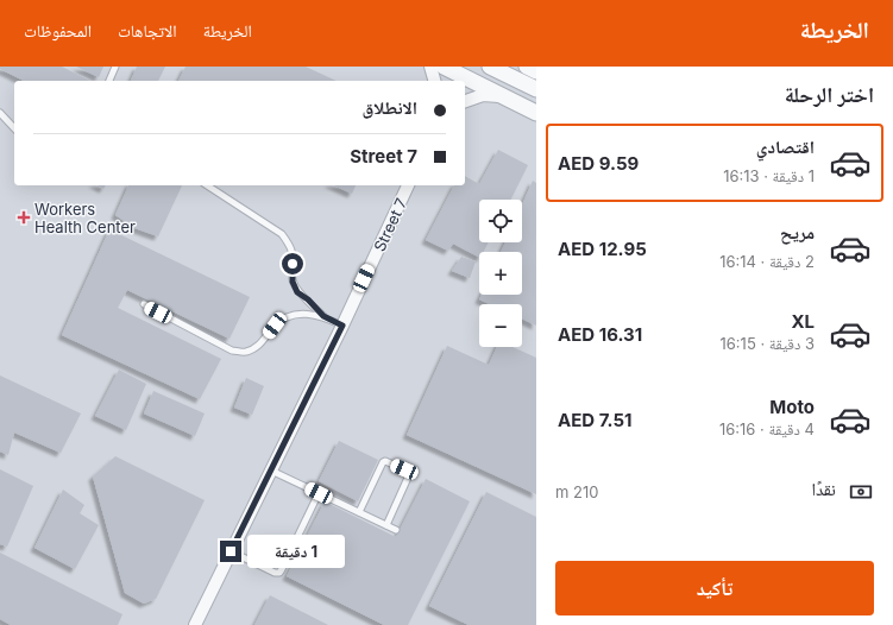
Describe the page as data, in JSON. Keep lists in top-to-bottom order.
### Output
{
  "streets": {
    "street": ["Street 7"]
  },
  "places": {
    "health": ["Workers Health Center"]
  },
  "page": {
    "header": "الخريطة",
    "nav": ["الخريطة", "الاتجاهات", "المحفوظات"],
    "heading": "اختر الرحلة",
    "banner": ["الانطلاق", "Street 7"],
    "list": [
      {
        "name": "اقتصادي",
        "note": "1 دقيقة · 16:13",
        "value": "AED 9.59"
      },
      {
        "name": "مريح",
        "note": "2 دقيقة · 16:14",
        "value": "AED 12.95"
      },
      {
        "name": "XL",
        "note": "3 دقيقة · 16:15",
        "value": "AED 16.31"
      },
      {
        "name": "Moto",
        "note": "4 دقيقة · 16:16",
        "value": "AED 7.51"
      }
    ],
    "map_buttons": ["+", "−"],
    "pay": ["نقدًا", "210 m"],
    "bubble": "1 دقيقة",
    "buttons": "تأكيد"
  }
}
